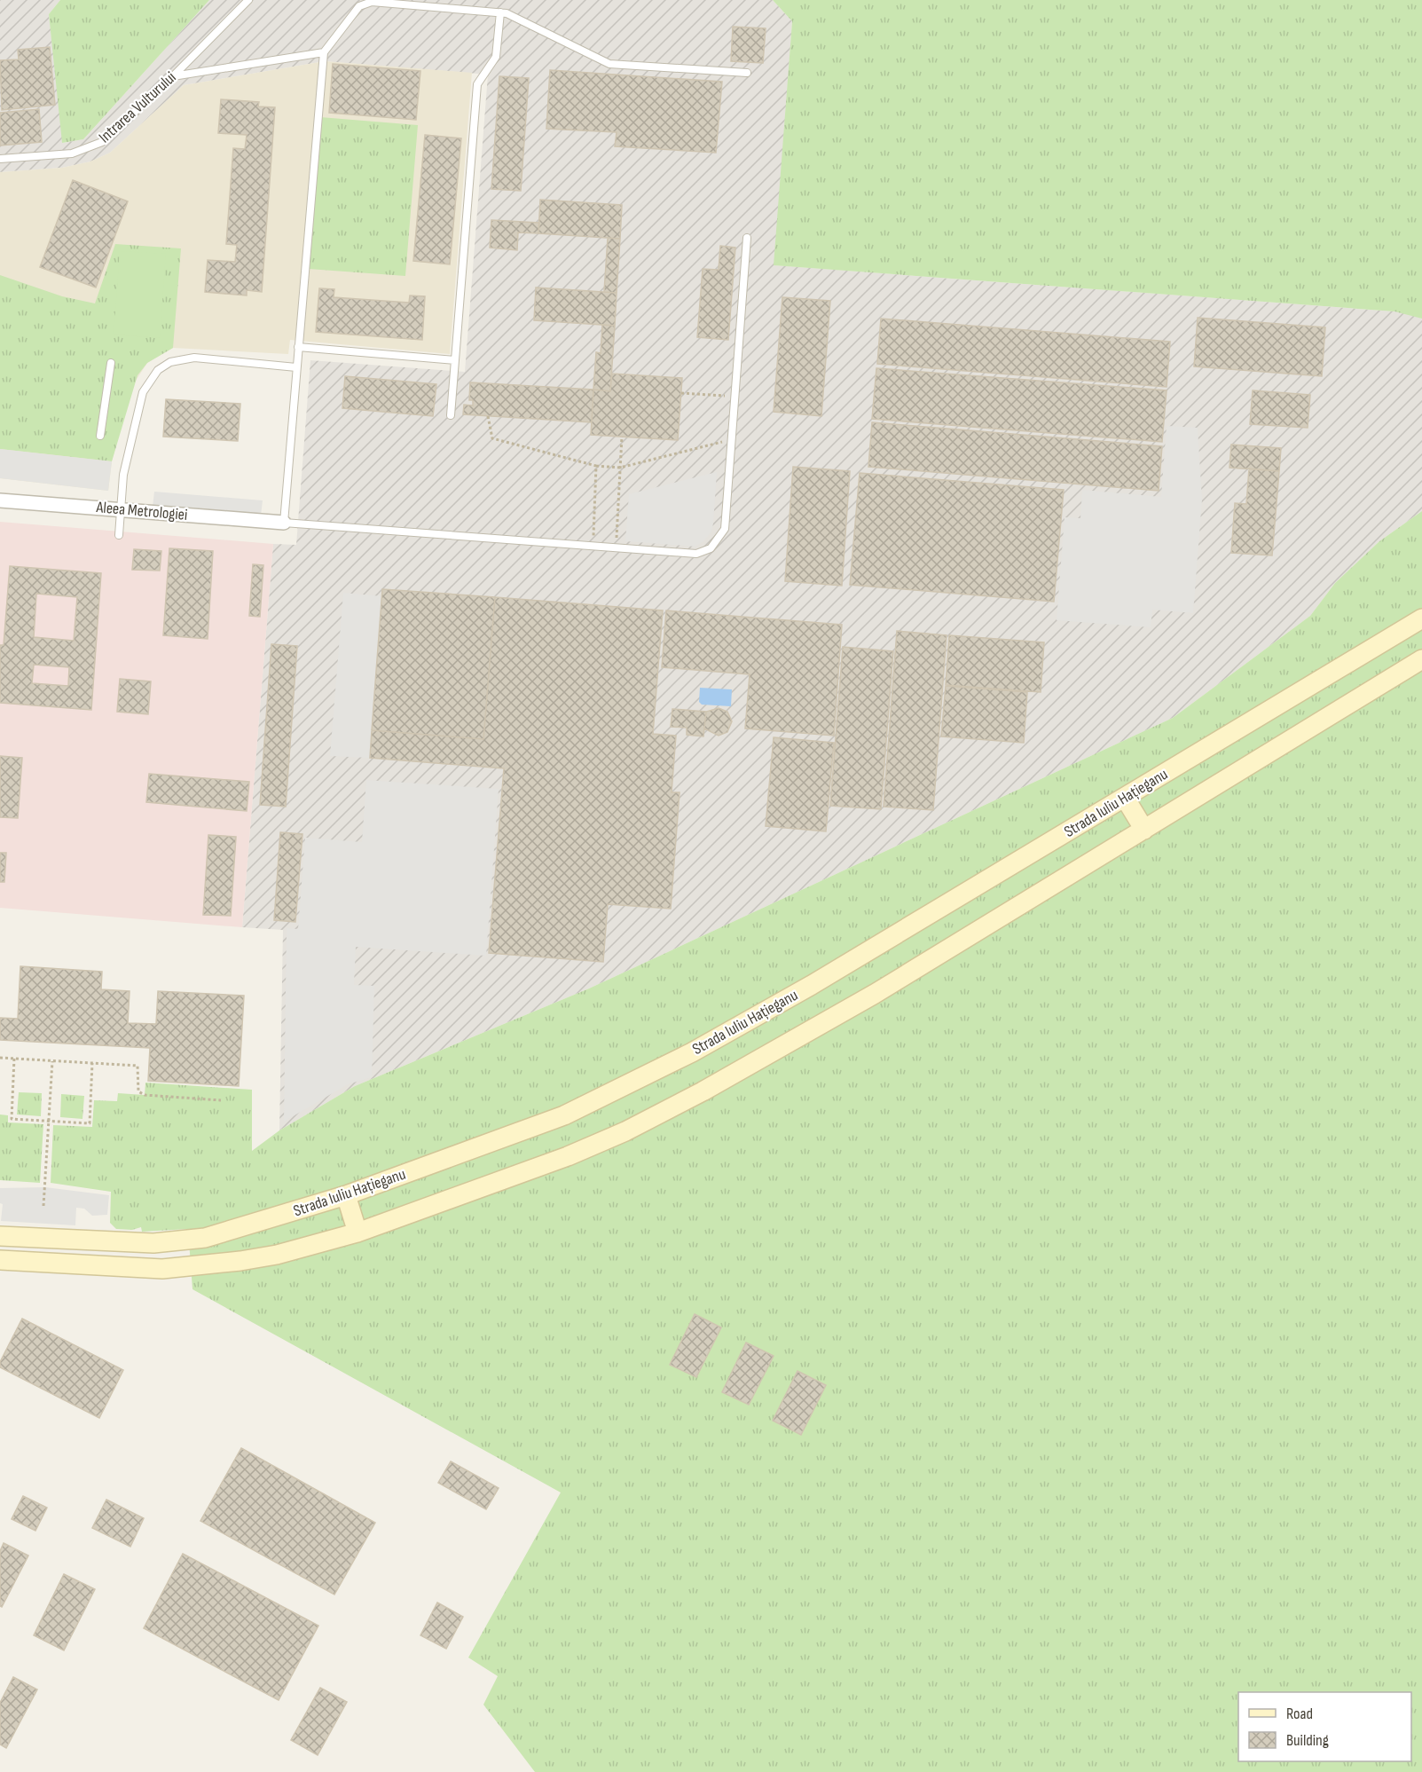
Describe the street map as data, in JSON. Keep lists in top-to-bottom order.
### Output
{
  "streets": {
    "main road": ["Strada Iuliu Hațieganu"],
    "street": ["Aleea Metrologiei"],
    "lane": ["Intrarea Vulturului"]
  },
  "legend": ["Road", "Building"]
}
